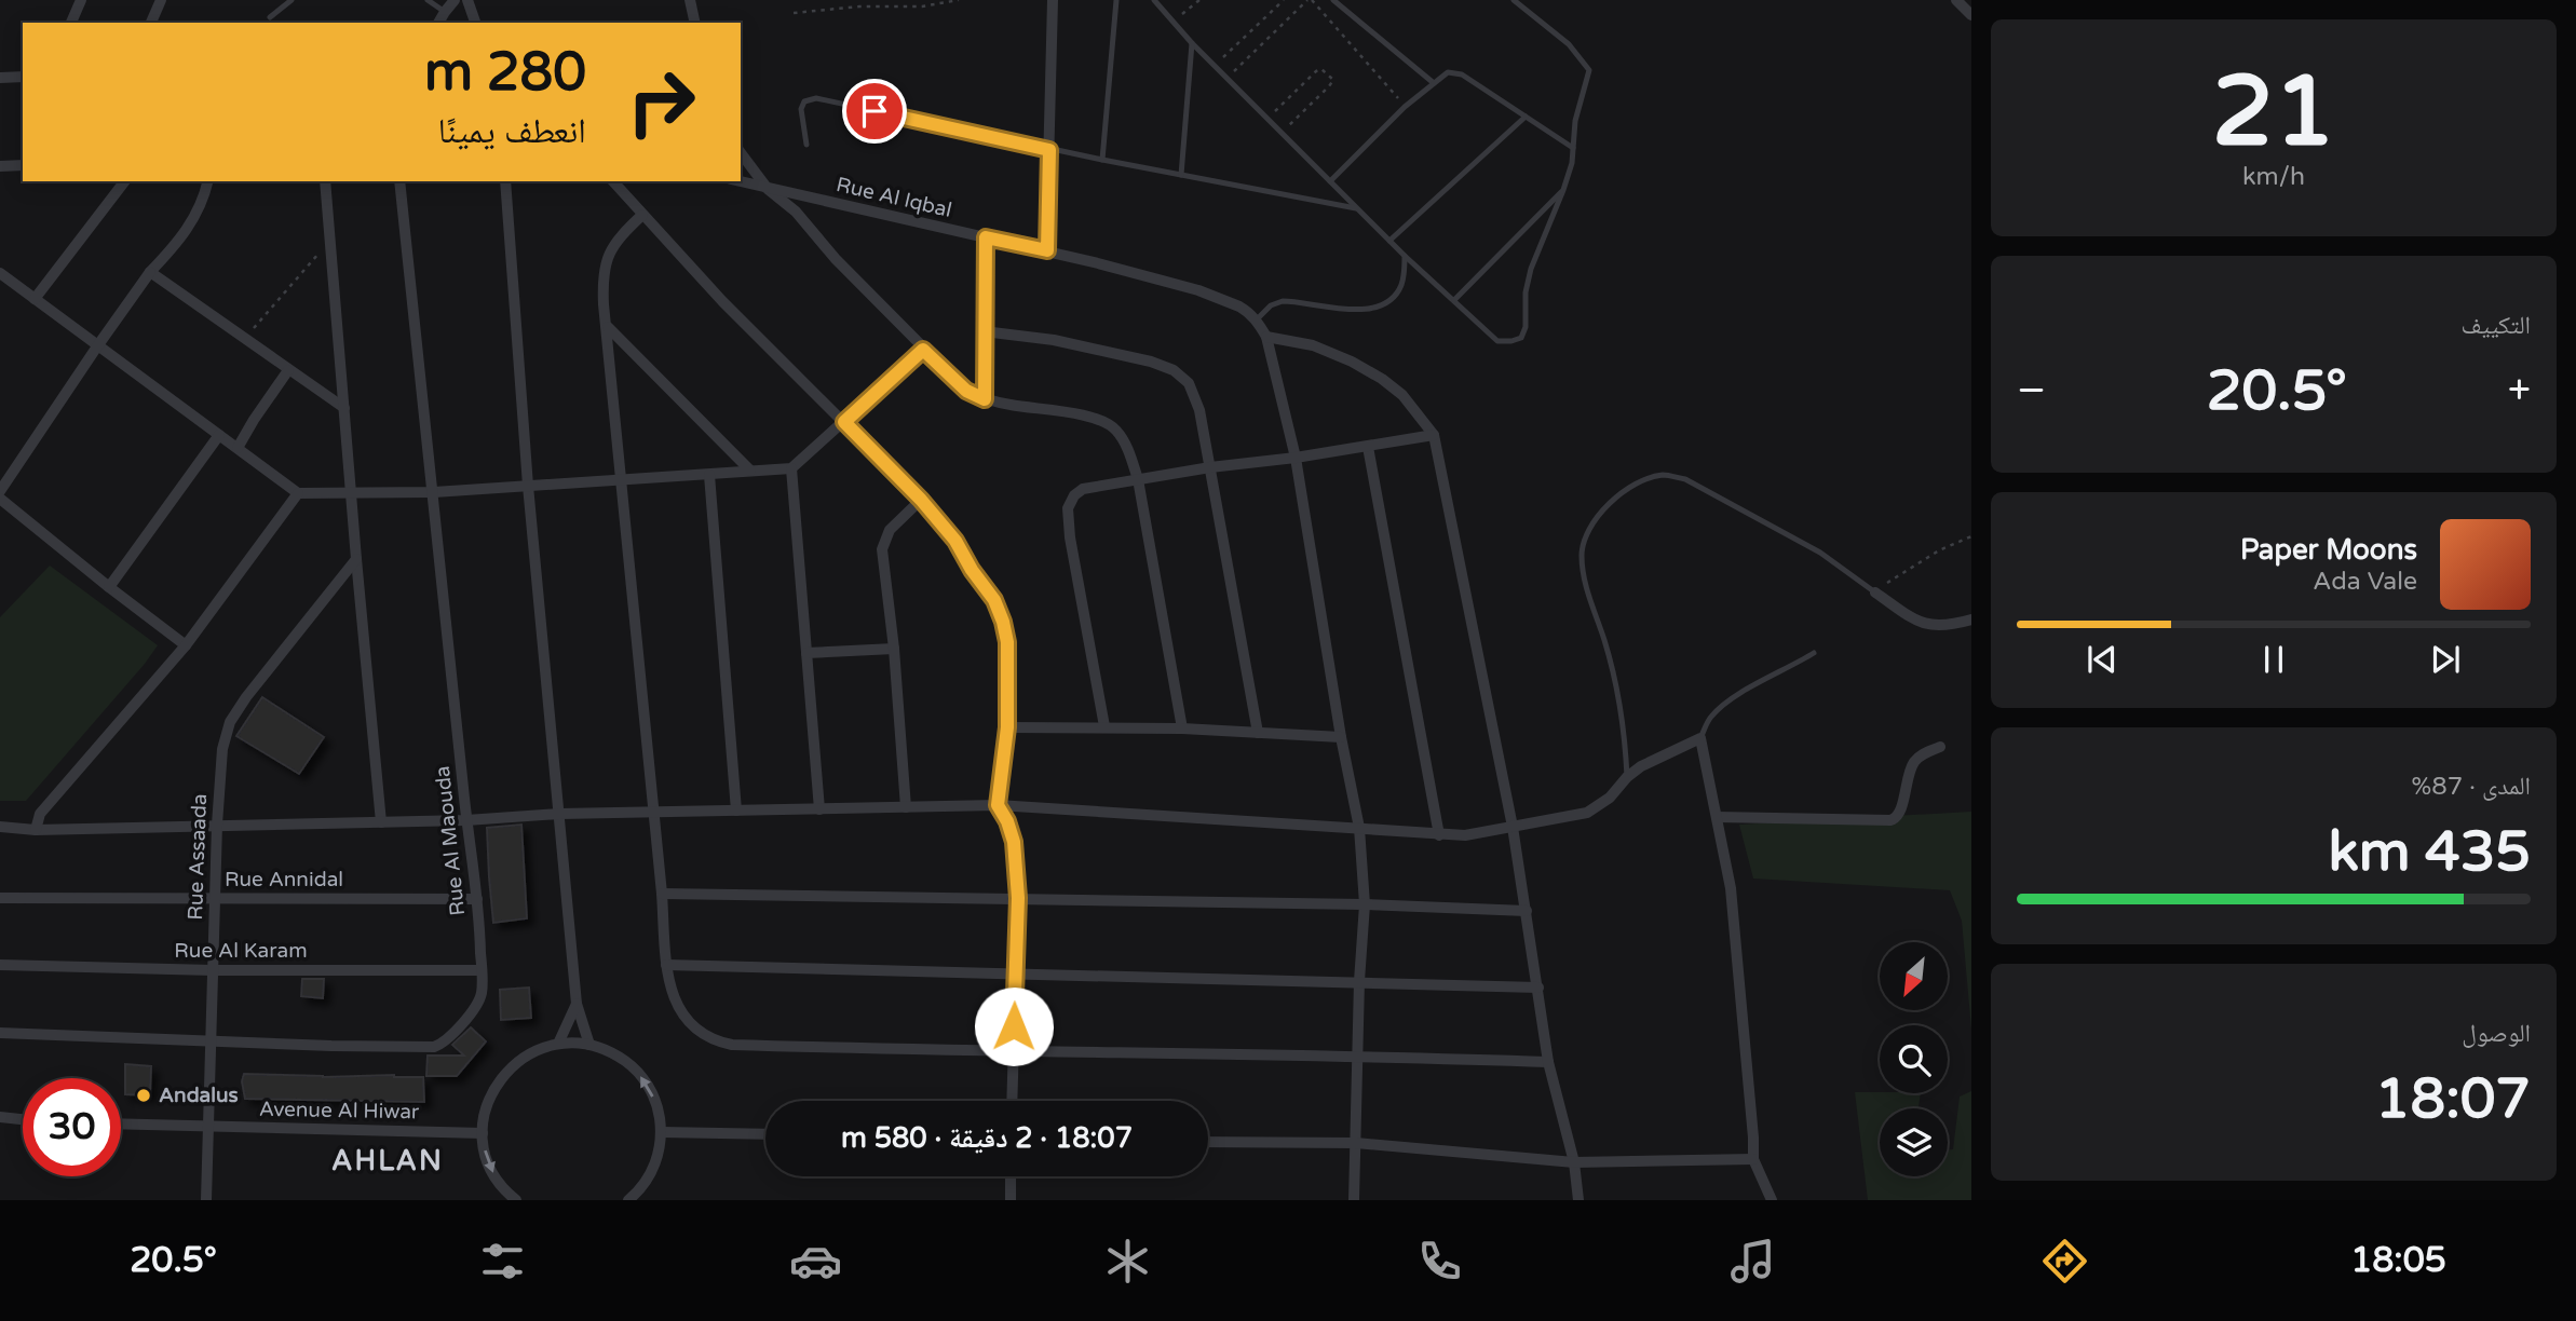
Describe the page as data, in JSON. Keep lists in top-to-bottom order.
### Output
{
  "streets": {
    "street": [
      "Rue Al Iqbal",
      "Rue Al Maouda",
      "Rue Assaada",
      "Rue Annidal",
      "Rue Al Karam",
      "Avenue Al Hiwar"
    ]
  },
  "crossings": [
    ["Rue Al Maouda", "Rue Assaada"],
    ["Rue Al Maouda", "Rue Annidal"],
    ["Rue Al Maouda", "Rue Al Karam"],
    ["Rue Assaada", "Rue Annidal"],
    ["Rue Assaada", "Rue Al Karam"],
    ["Rue Assaada", "Avenue Al Hiwar"]
  ],
  "districts": ["AHLAN"],
  "places": ["Andalus"],
  "north": "bottom left",
  "page": {
    "tile": [
      ["21", "km/h"],
      "التكييف",
      ["المدى · 87%", "435 km"],
      ["الوصول", "18:07"]
    ],
    "turn": ["280 m", "انعطف يمينًا"],
    "heat": ["−", "20.5°", "+"],
    "song": ["Paper Moons", "Ada Vale"],
    "limit": "30",
    "trip": "18:07 · 2 دقيقة · 580 m",
    "tabs": ["18:05", "20.5°"]
  }
}
